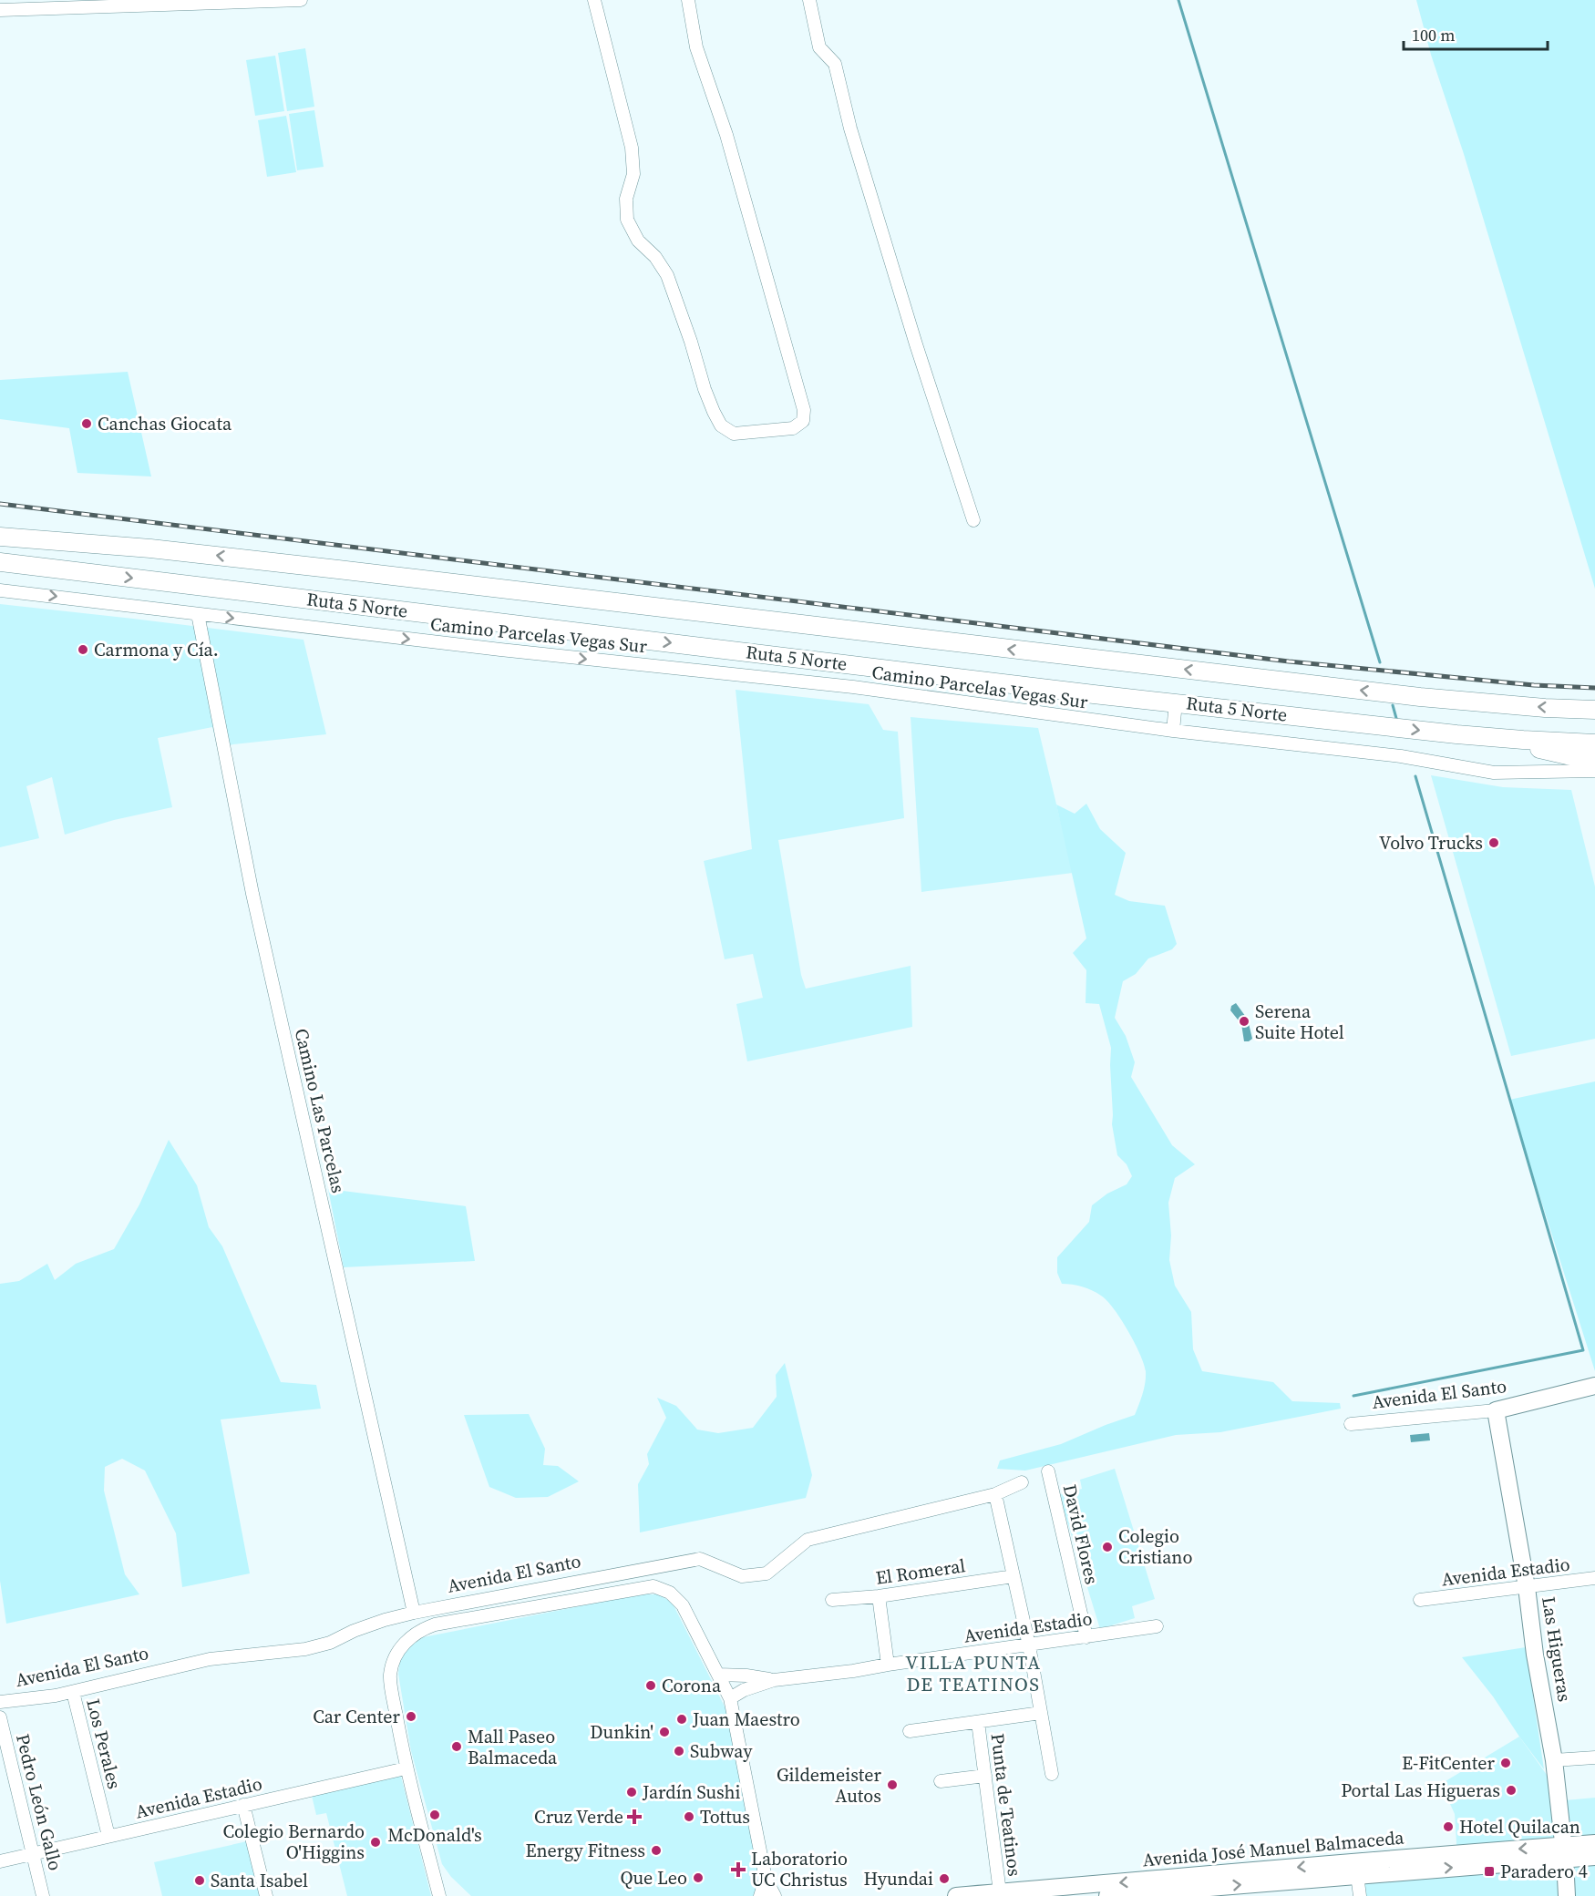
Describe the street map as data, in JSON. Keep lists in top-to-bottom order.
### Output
{
  "streets": {
    "highway": ["Ruta 5 Norte"],
    "main road": ["Avenida El Santo", "Las Higueras", "Avenida José Manuel Balmaceda"],
    "street": [
      "Camino Parcelas Vegas Sur",
      "Camino Las Parcelas",
      "David Flores",
      "El Romeral",
      "Avenida Estadio",
      "Los Perales",
      "Pedro León Gallo",
      "Punta de Teatinos"
    ]
  },
  "crossings": [
    ["Camino Parcelas Vegas Sur", "Camino Las Parcelas"],
    ["Camino Las Parcelas", "Avenida El Santo"],
    ["Avenida El Santo", "Las Higueras"],
    ["Avenida El Santo", "Los Perales"],
    ["David Flores", "Avenida Estadio"],
    ["Avenida Estadio", "Las Higueras"],
    ["Avenida Estadio", "Los Perales"],
    ["Avenida Estadio", "Pedro León Gallo"],
    ["Las Higueras", "Avenida José Manuel Balmaceda"],
    ["Punta de Teatinos", "Avenida José Manuel Balmaceda"]
  ],
  "one_way": ["Camino Parcelas Vegas Sur"],
  "districts": ["VILLA PUNTA DE TEATINOS"],
  "places": {
    "other": [
      "Canchas Giocata",
      "Carmona y Cía.",
      "Volvo Trucks",
      "Serena Suite Hotel",
      "Colegio Cristiano",
      "Corona",
      "Car Center",
      "Juan Maestro",
      "Dunkin'",
      "Mall Paseo Balmaceda",
      "Subway",
      "E-FitCenter",
      "Gildemeister Autos",
      "Portal Las Higueras",
      "Jardín Sushi",
      "McDonald's",
      "Tottus",
      "Hotel Quilacan",
      "Colegio Bernardo O'Higgins",
      "Energy Fitness",
      "Que Leo",
      "Hyundai",
      "Santa Isabel"
    ],
    "health": ["Cruz Verde", "Laboratorio UC Christus"],
    "transit": ["Paradero 4"]
  },
  "scale_bar": "100 m"
}
